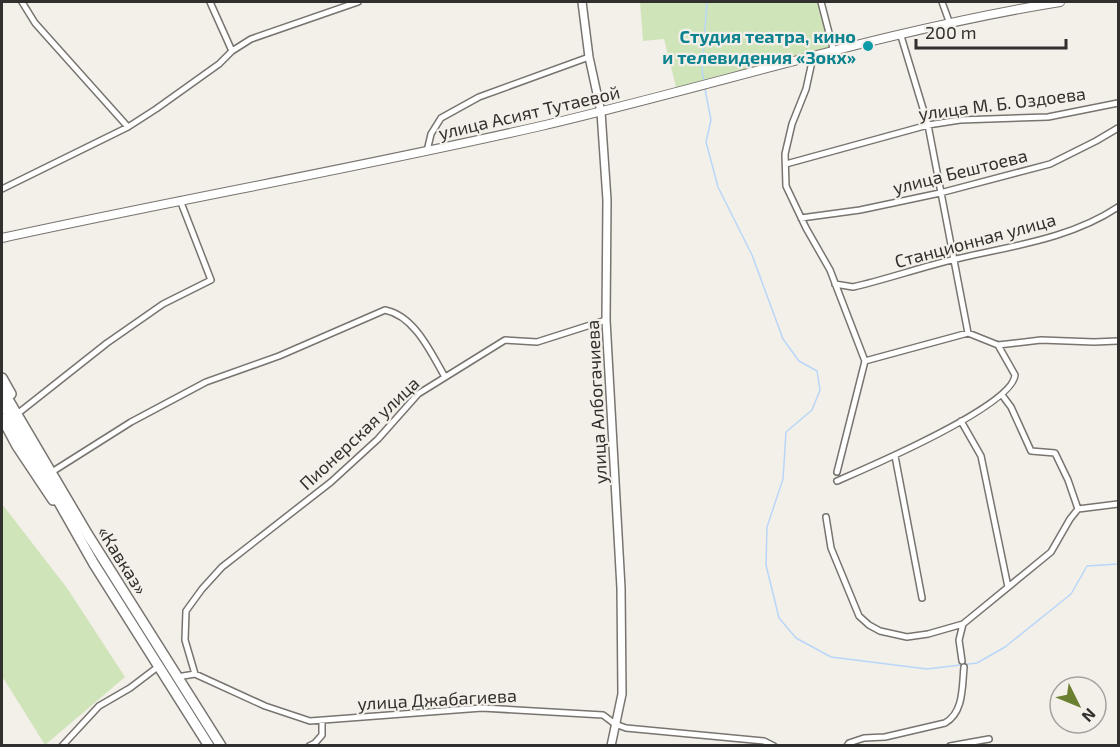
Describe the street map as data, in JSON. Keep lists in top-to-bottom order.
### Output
{
  "streets": {
    "highway": ["«Кавказ»"],
    "main road": ["улица Асият Тутаевой"],
    "street": [
      "улица М. Б. Оздоева",
      "улица Бештоева",
      "Станционная улица",
      "улица Албогачиева",
      "Пионерская улица",
      "улица Джабагиева"
    ]
  },
  "crossings": [
    ["улица Асият Тутаевой", "улица Албогачиева"],
    ["улица Албогачиева", "Пионерская улица"],
    ["улица Албогачиева", "улица Джабагиева"],
    ["Пионерская улица", "улица Джабагиева"]
  ],
  "places": ["Студия театра, кино и телевидения «Зокх»"],
  "scale_bar": "200 m",
  "north": "bottom right"
}
